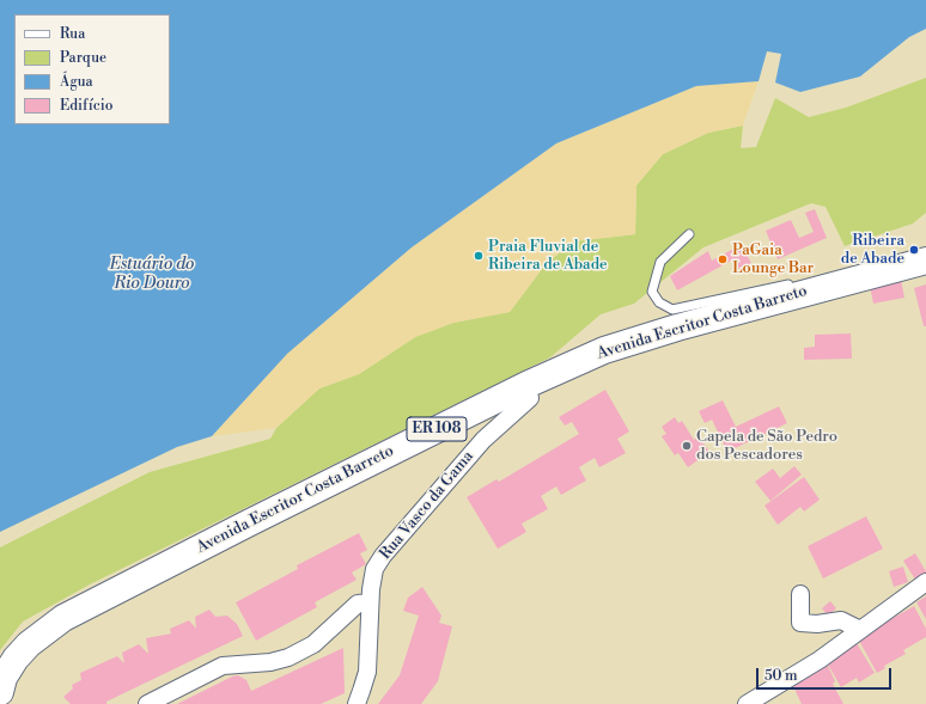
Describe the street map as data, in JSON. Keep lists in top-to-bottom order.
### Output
{
  "streets": {
    "main road": ["Avenida Escritor Costa Barreto", "ER 108"],
    "street": ["Rua Vasco da Gama"]
  },
  "crossings": [
    ["Avenida Escritor Costa Barreto", "Rua Vasco da Gama"]
  ],
  "water": ["Estuário do Rio Douro"],
  "places": [
    "Ribeira de Abade",
    "Praia Fluvial de Ribeira de Abade",
    "PaGaia Lounge Bar",
    "Capela de São Pedro dos Pescadores"
  ],
  "legend": [
    "Rua",
    "Parque",
    "Água",
    "Edifício"
  ],
  "scale_bar": "50 m"
}
